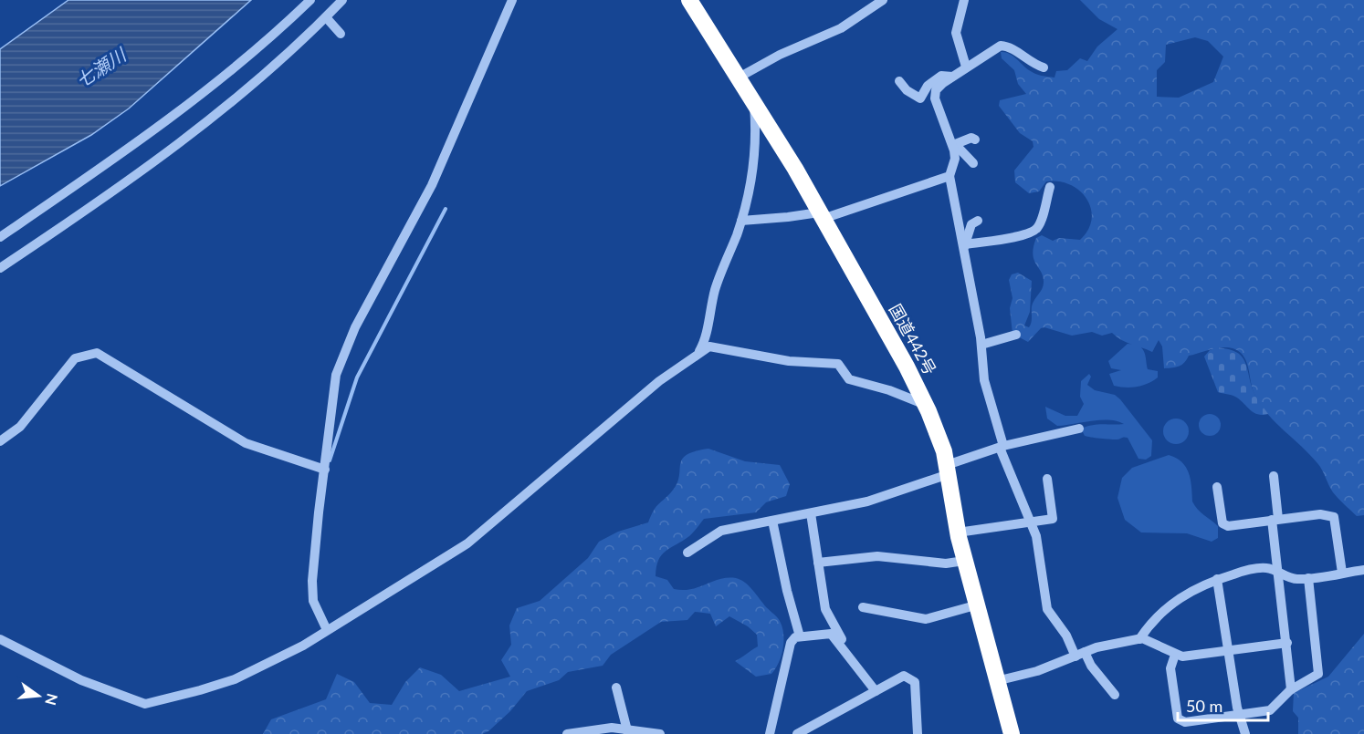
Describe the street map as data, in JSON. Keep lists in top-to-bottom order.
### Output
{
  "streets": {
    "highway": ["国道442号"]
  },
  "water": ["七瀬川"],
  "scale_bar": "50 m",
  "north": "right"
}
